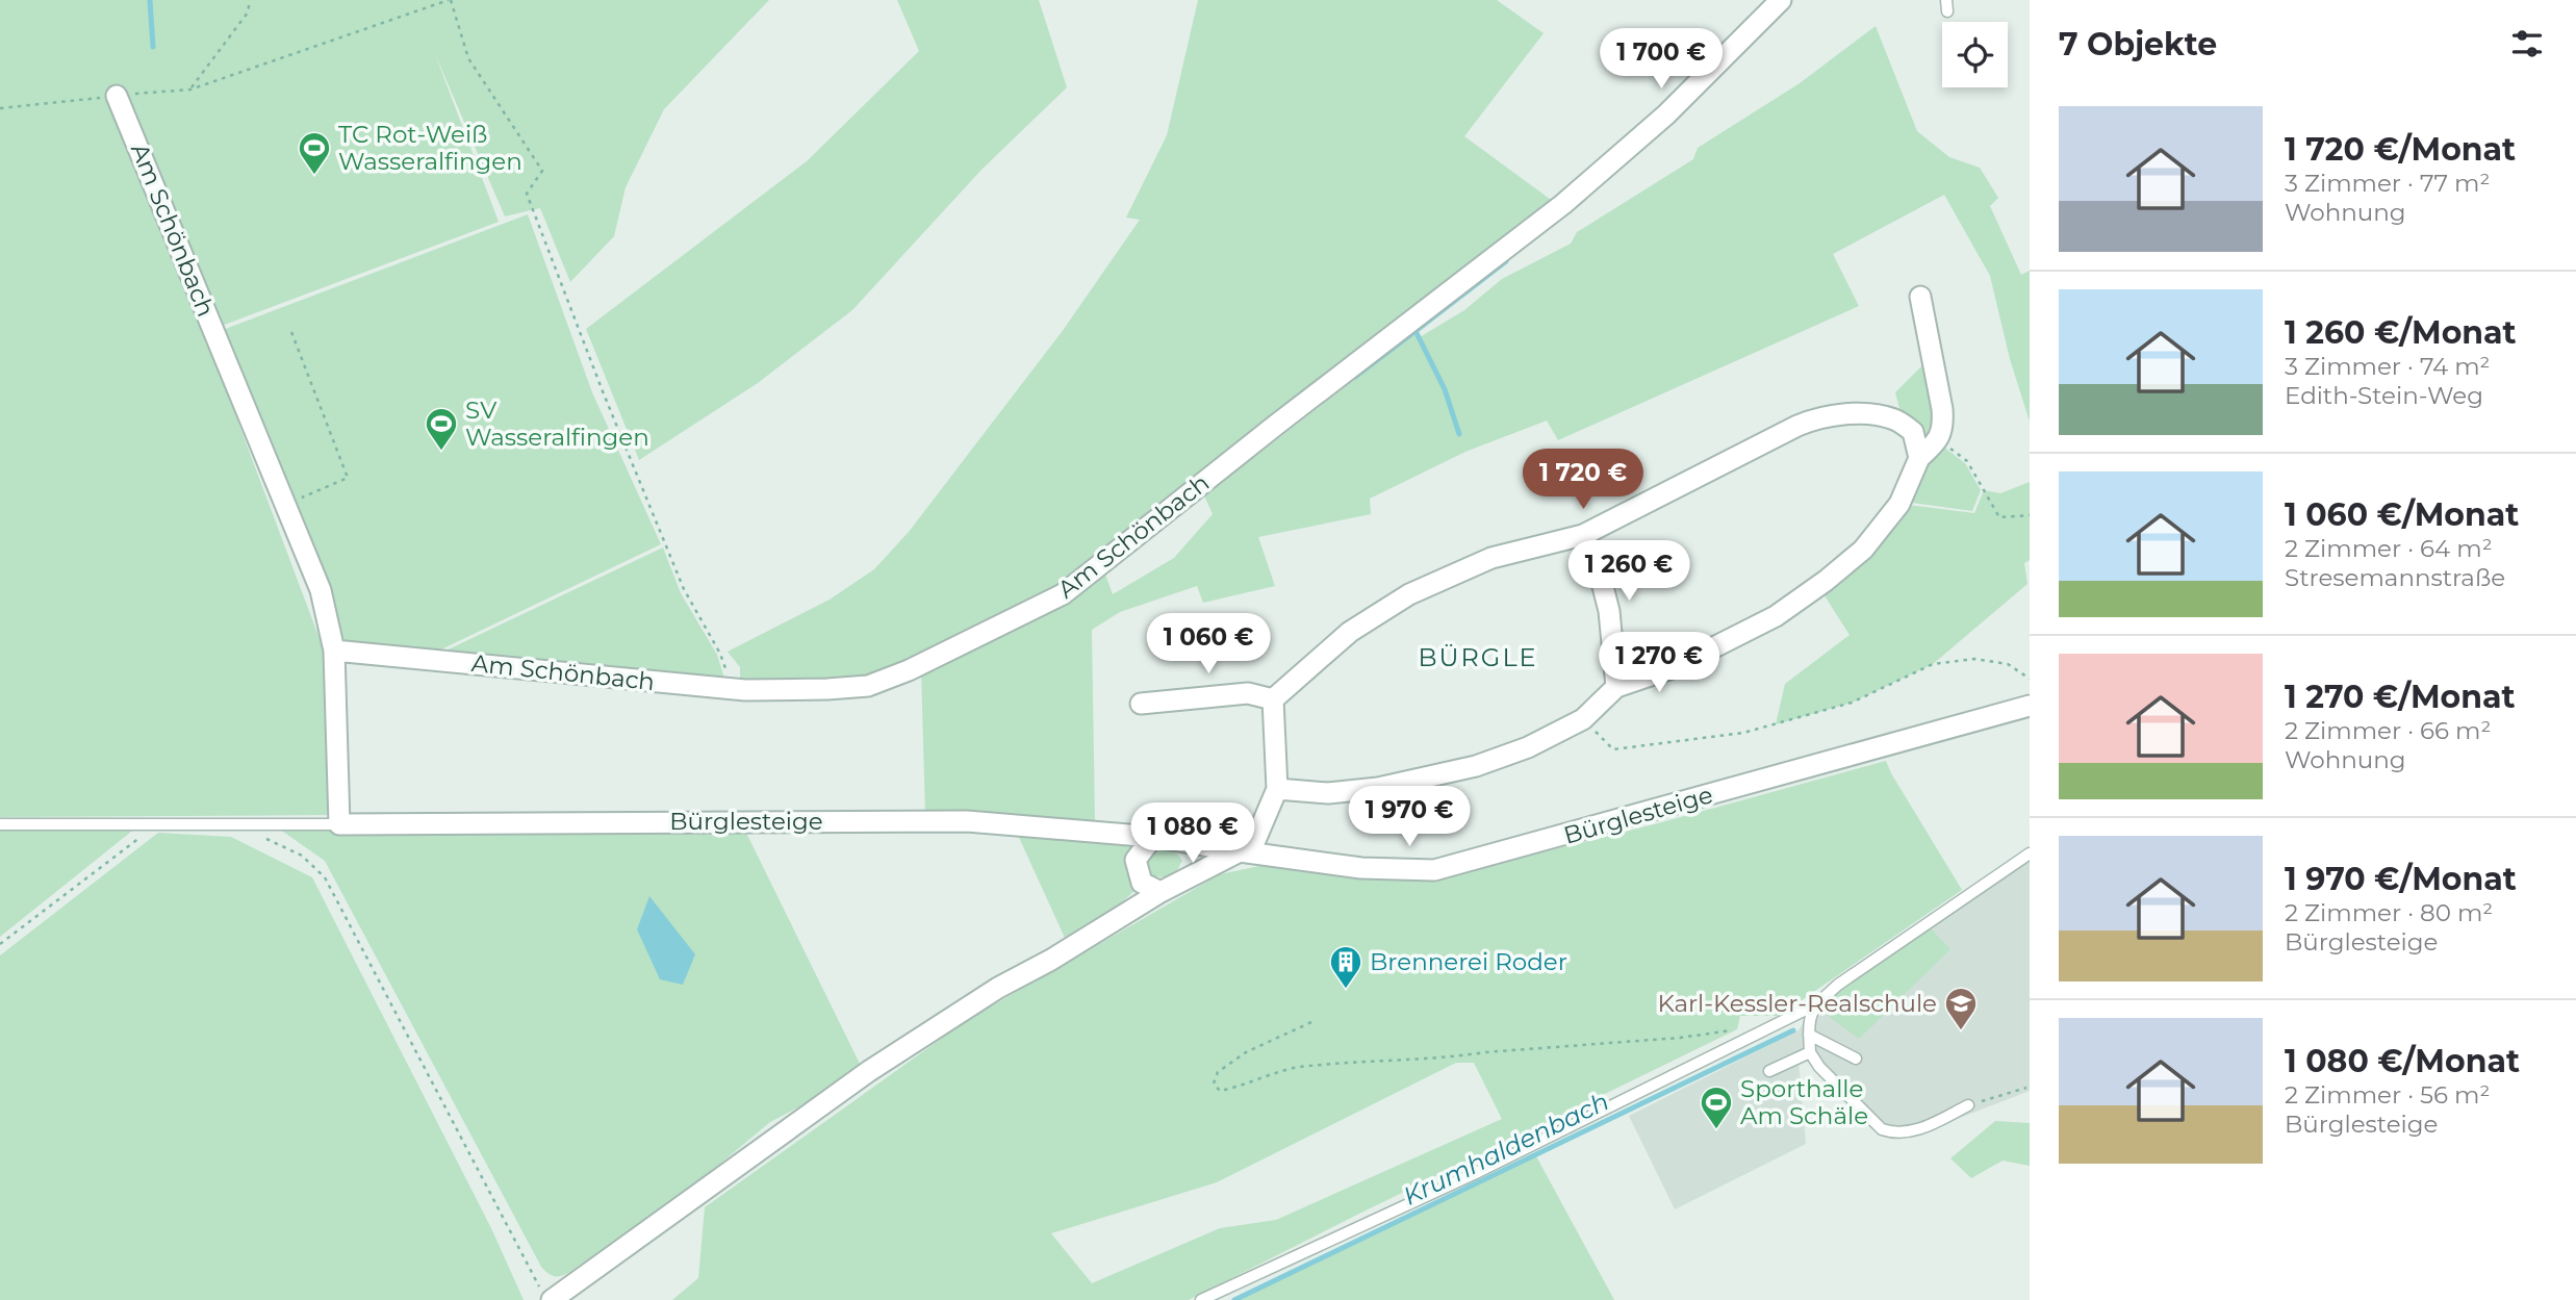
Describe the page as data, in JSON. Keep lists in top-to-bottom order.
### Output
{
  "streets": {
    "street": ["Am Schönbach", "Bürglesteige"]
  },
  "crossings": [
    ["Am Schönbach", "Bürglesteige"]
  ],
  "districts": ["BÜRGLE"],
  "water": ["Krumhaldenbach"],
  "places": {
    "sports": ["TC Rot-Weiß Wasseralfingen", "SV Wasseralfingen", "Sporthalle Am Schäle"],
    "building": ["Brennerei Roder"],
    "school or university": ["Karl-Kessler-Realschule"]
  },
  "page": {
    "heading": "7 Objekte",
    "price": [
      "1 700 €",
      "1 720 €",
      "1 260 €",
      "1 060 €",
      "1 270 €",
      "1 970 €",
      "1 080 €"
    ],
    "list": [
      {
        "name": "1 720 €/Monat",
        "note": "3 Zimmer · 77 m² · Wohnung"
      },
      {
        "name": "1 260 €/Monat",
        "note": "3 Zimmer · 74 m² · Edith-Stein-Weg"
      },
      {
        "name": "1 060 €/Monat",
        "note": "2 Zimmer · 64 m² · Stresemannstraße"
      },
      {
        "name": "1 270 €/Monat",
        "note": "2 Zimmer · 66 m² · Wohnung"
      },
      {
        "name": "1 970 €/Monat",
        "note": "2 Zimmer · 80 m² · Bürglesteige"
      },
      {
        "name": "1 080 €/Monat",
        "note": "2 Zimmer · 56 m² · Bürglesteige"
      }
    ]
  }
}
